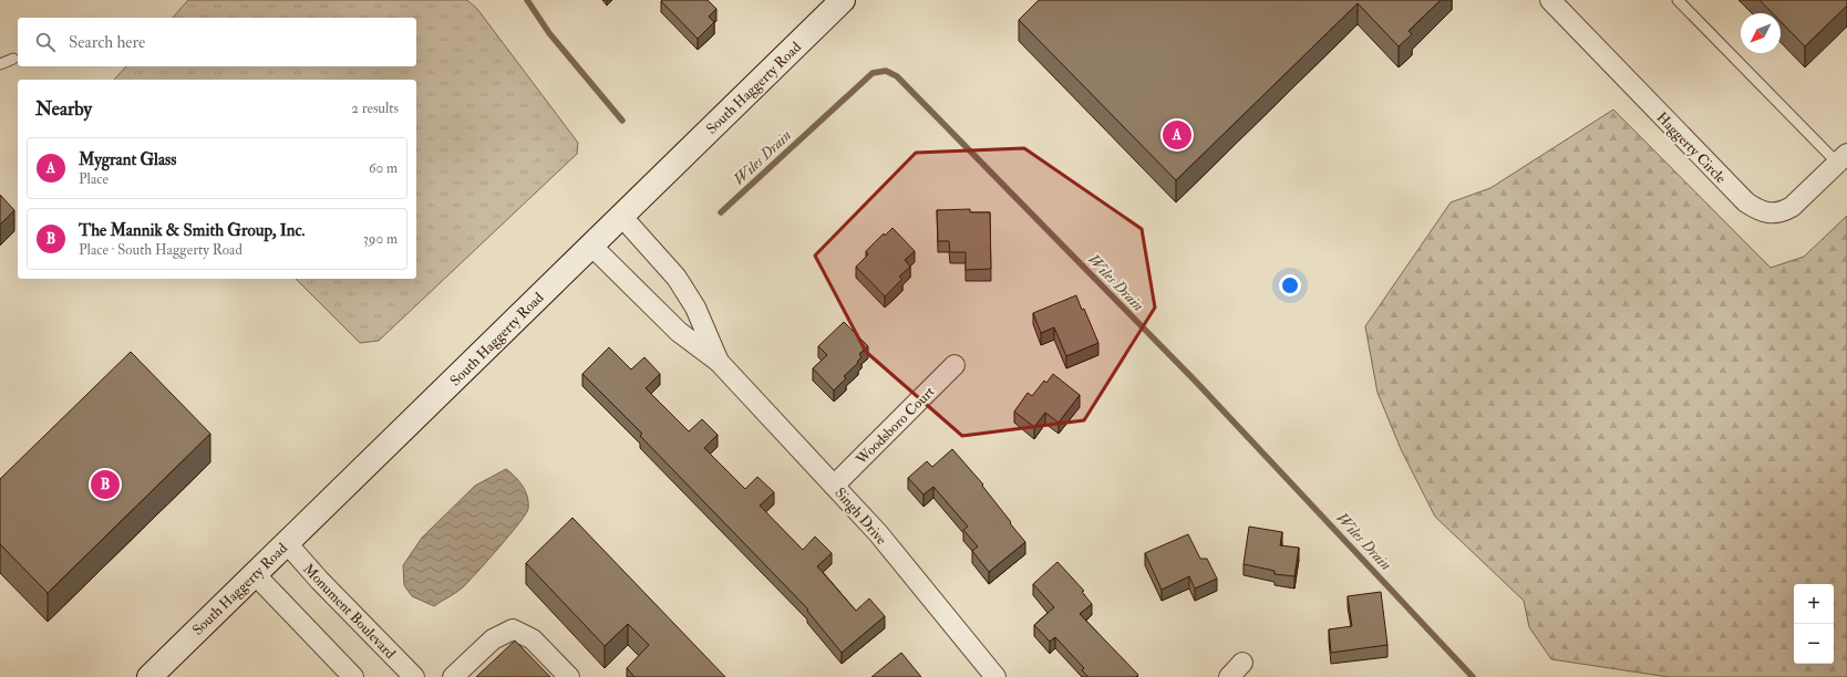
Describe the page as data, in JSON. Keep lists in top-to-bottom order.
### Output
{
  "streets": {
    "main road": ["South Haggerty Road"],
    "street": [
      "Haggerty Circle",
      "Woodsboro Court",
      "Singh Drive",
      "Monument Boulevard"
    ]
  },
  "crossings": [
    ["South Haggerty Road", "Singh Drive"],
    ["South Haggerty Road", "Monument Boulevard"],
    ["Woodsboro Court", "Singh Drive"]
  ],
  "water": ["Wiles Drain"],
  "north": "bottom left",
  "page": {
    "search": "Search here",
    "heading": ["Nearby", "2 results"],
    "pins": ["A", "B"],
    "list": [
      {
        "mark": "A",
        "name": "Mygrant Glass",
        "note": "Place",
        "value": "60 m"
      },
      {
        "mark": "B",
        "name": "The Mannik & Smith Group, Inc.",
        "note": "Place · South Haggerty Road",
        "value": "390 m"
      }
    ],
    "map_buttons": ["+", "−"]
  }
}
